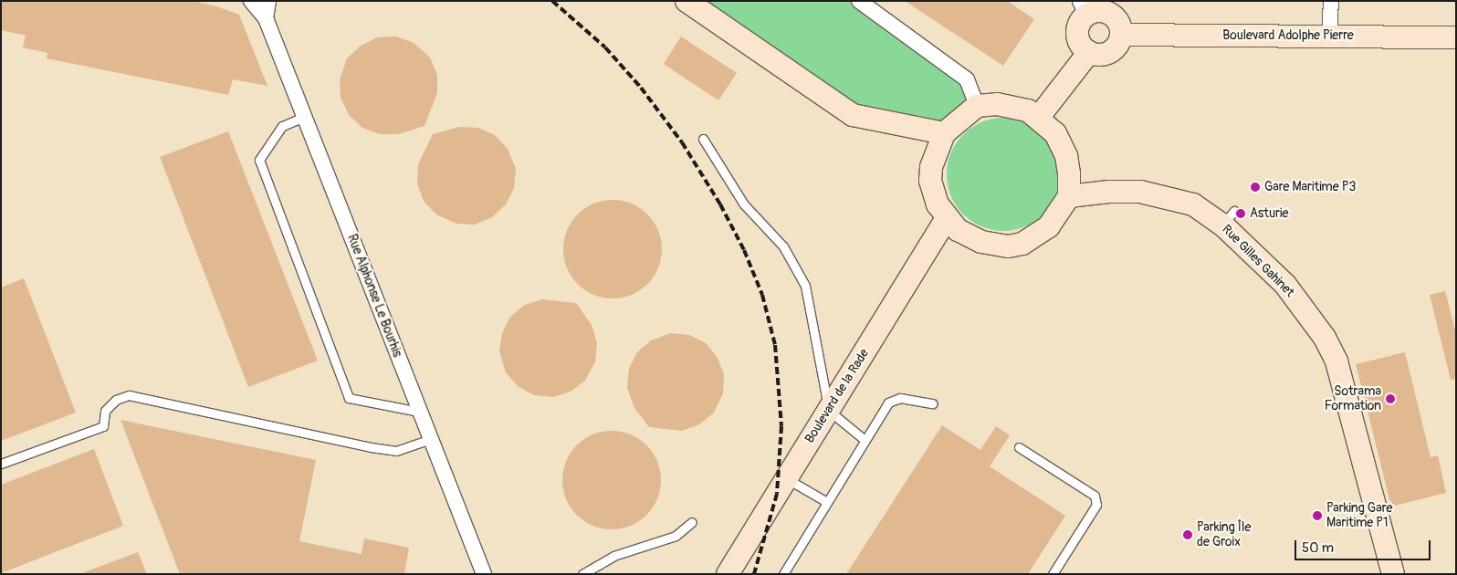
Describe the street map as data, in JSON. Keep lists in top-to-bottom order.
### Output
{
  "streets": {
    "street": [
      "Boulevard Adolphe Pierre",
      "Rue Gilles Gahinet",
      "Rue Alphonse Le Bourhis",
      "Boulevard de la Rade"
    ]
  },
  "crossings": [
    ["Rue Gilles Gahinet", "Boulevard de la Rade"]
  ],
  "places": [
    "Gare Maritime P3",
    "Asturie",
    "Sotrama Formation",
    "Parking Gare Maritime P1",
    "Parking Île de Groix"
  ],
  "scale_bar": "50 m"
}
